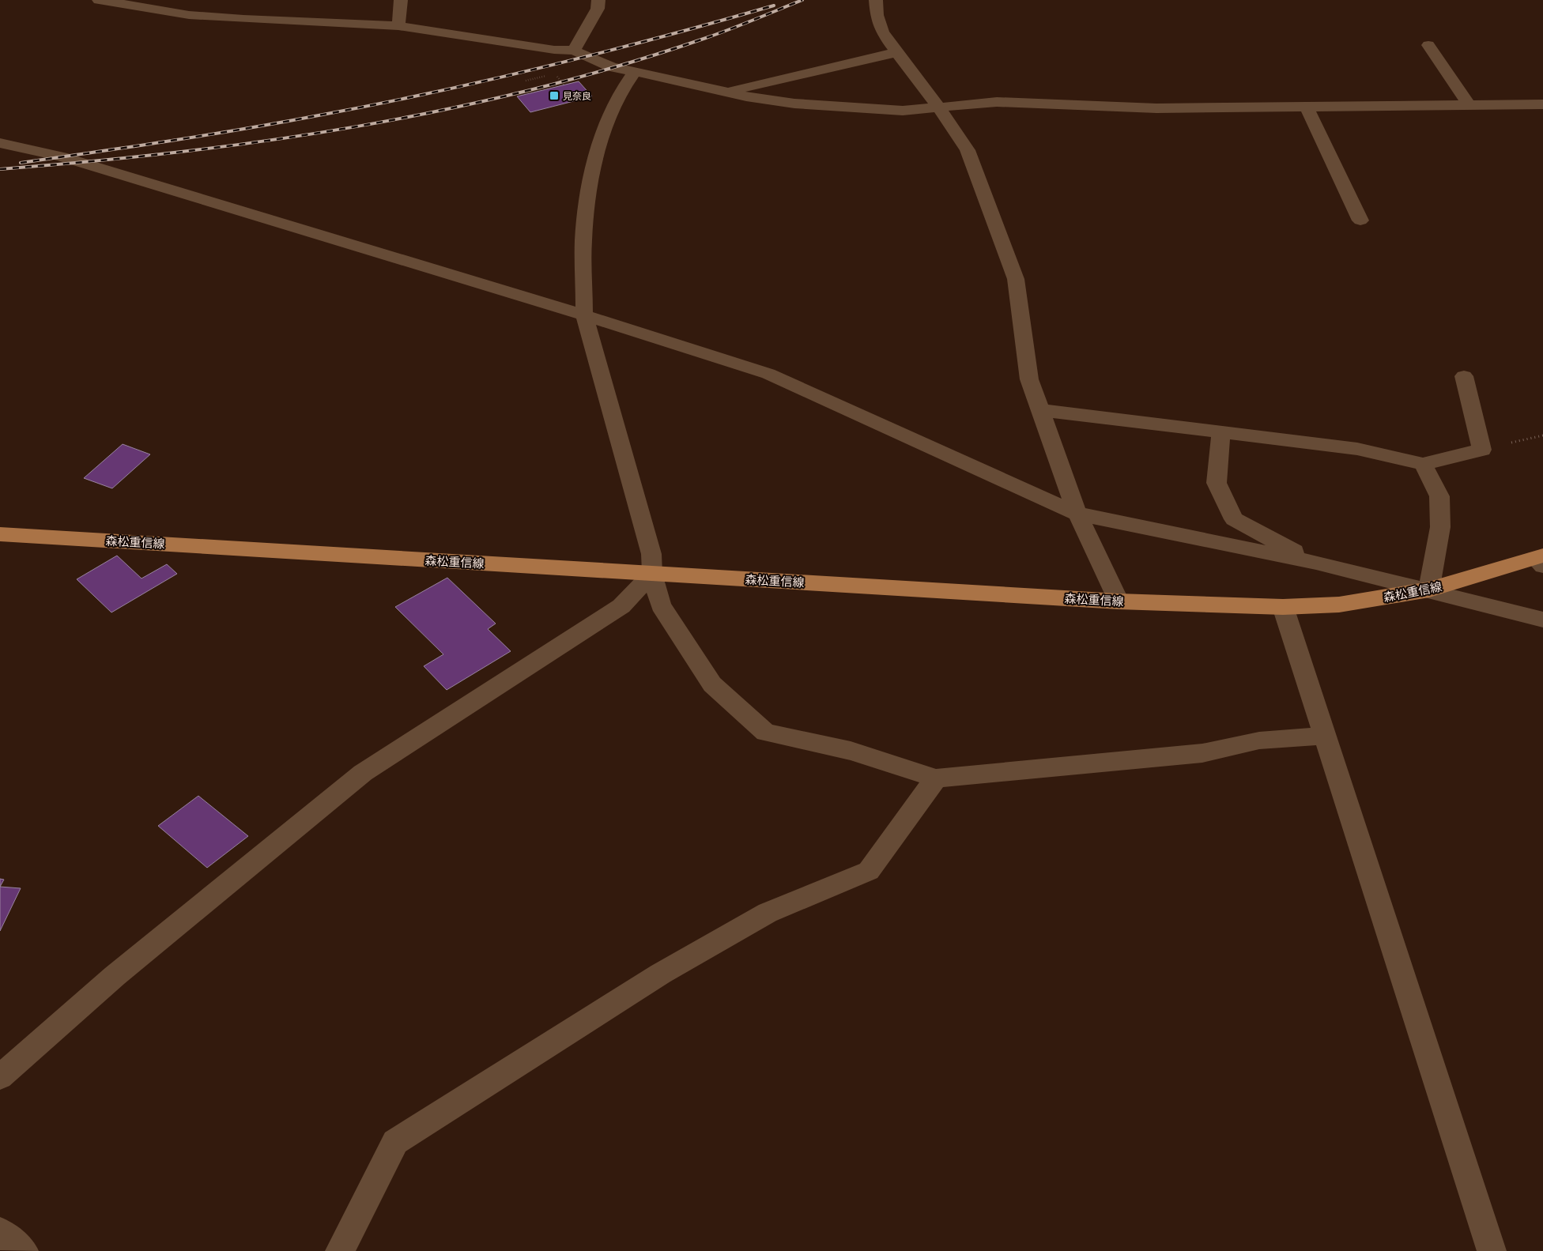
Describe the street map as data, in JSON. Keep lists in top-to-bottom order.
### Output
{
  "streets": {
    "main road": ["森松重信線"]
  },
  "places": {
    "transit": ["見奈良"]
  }
}
